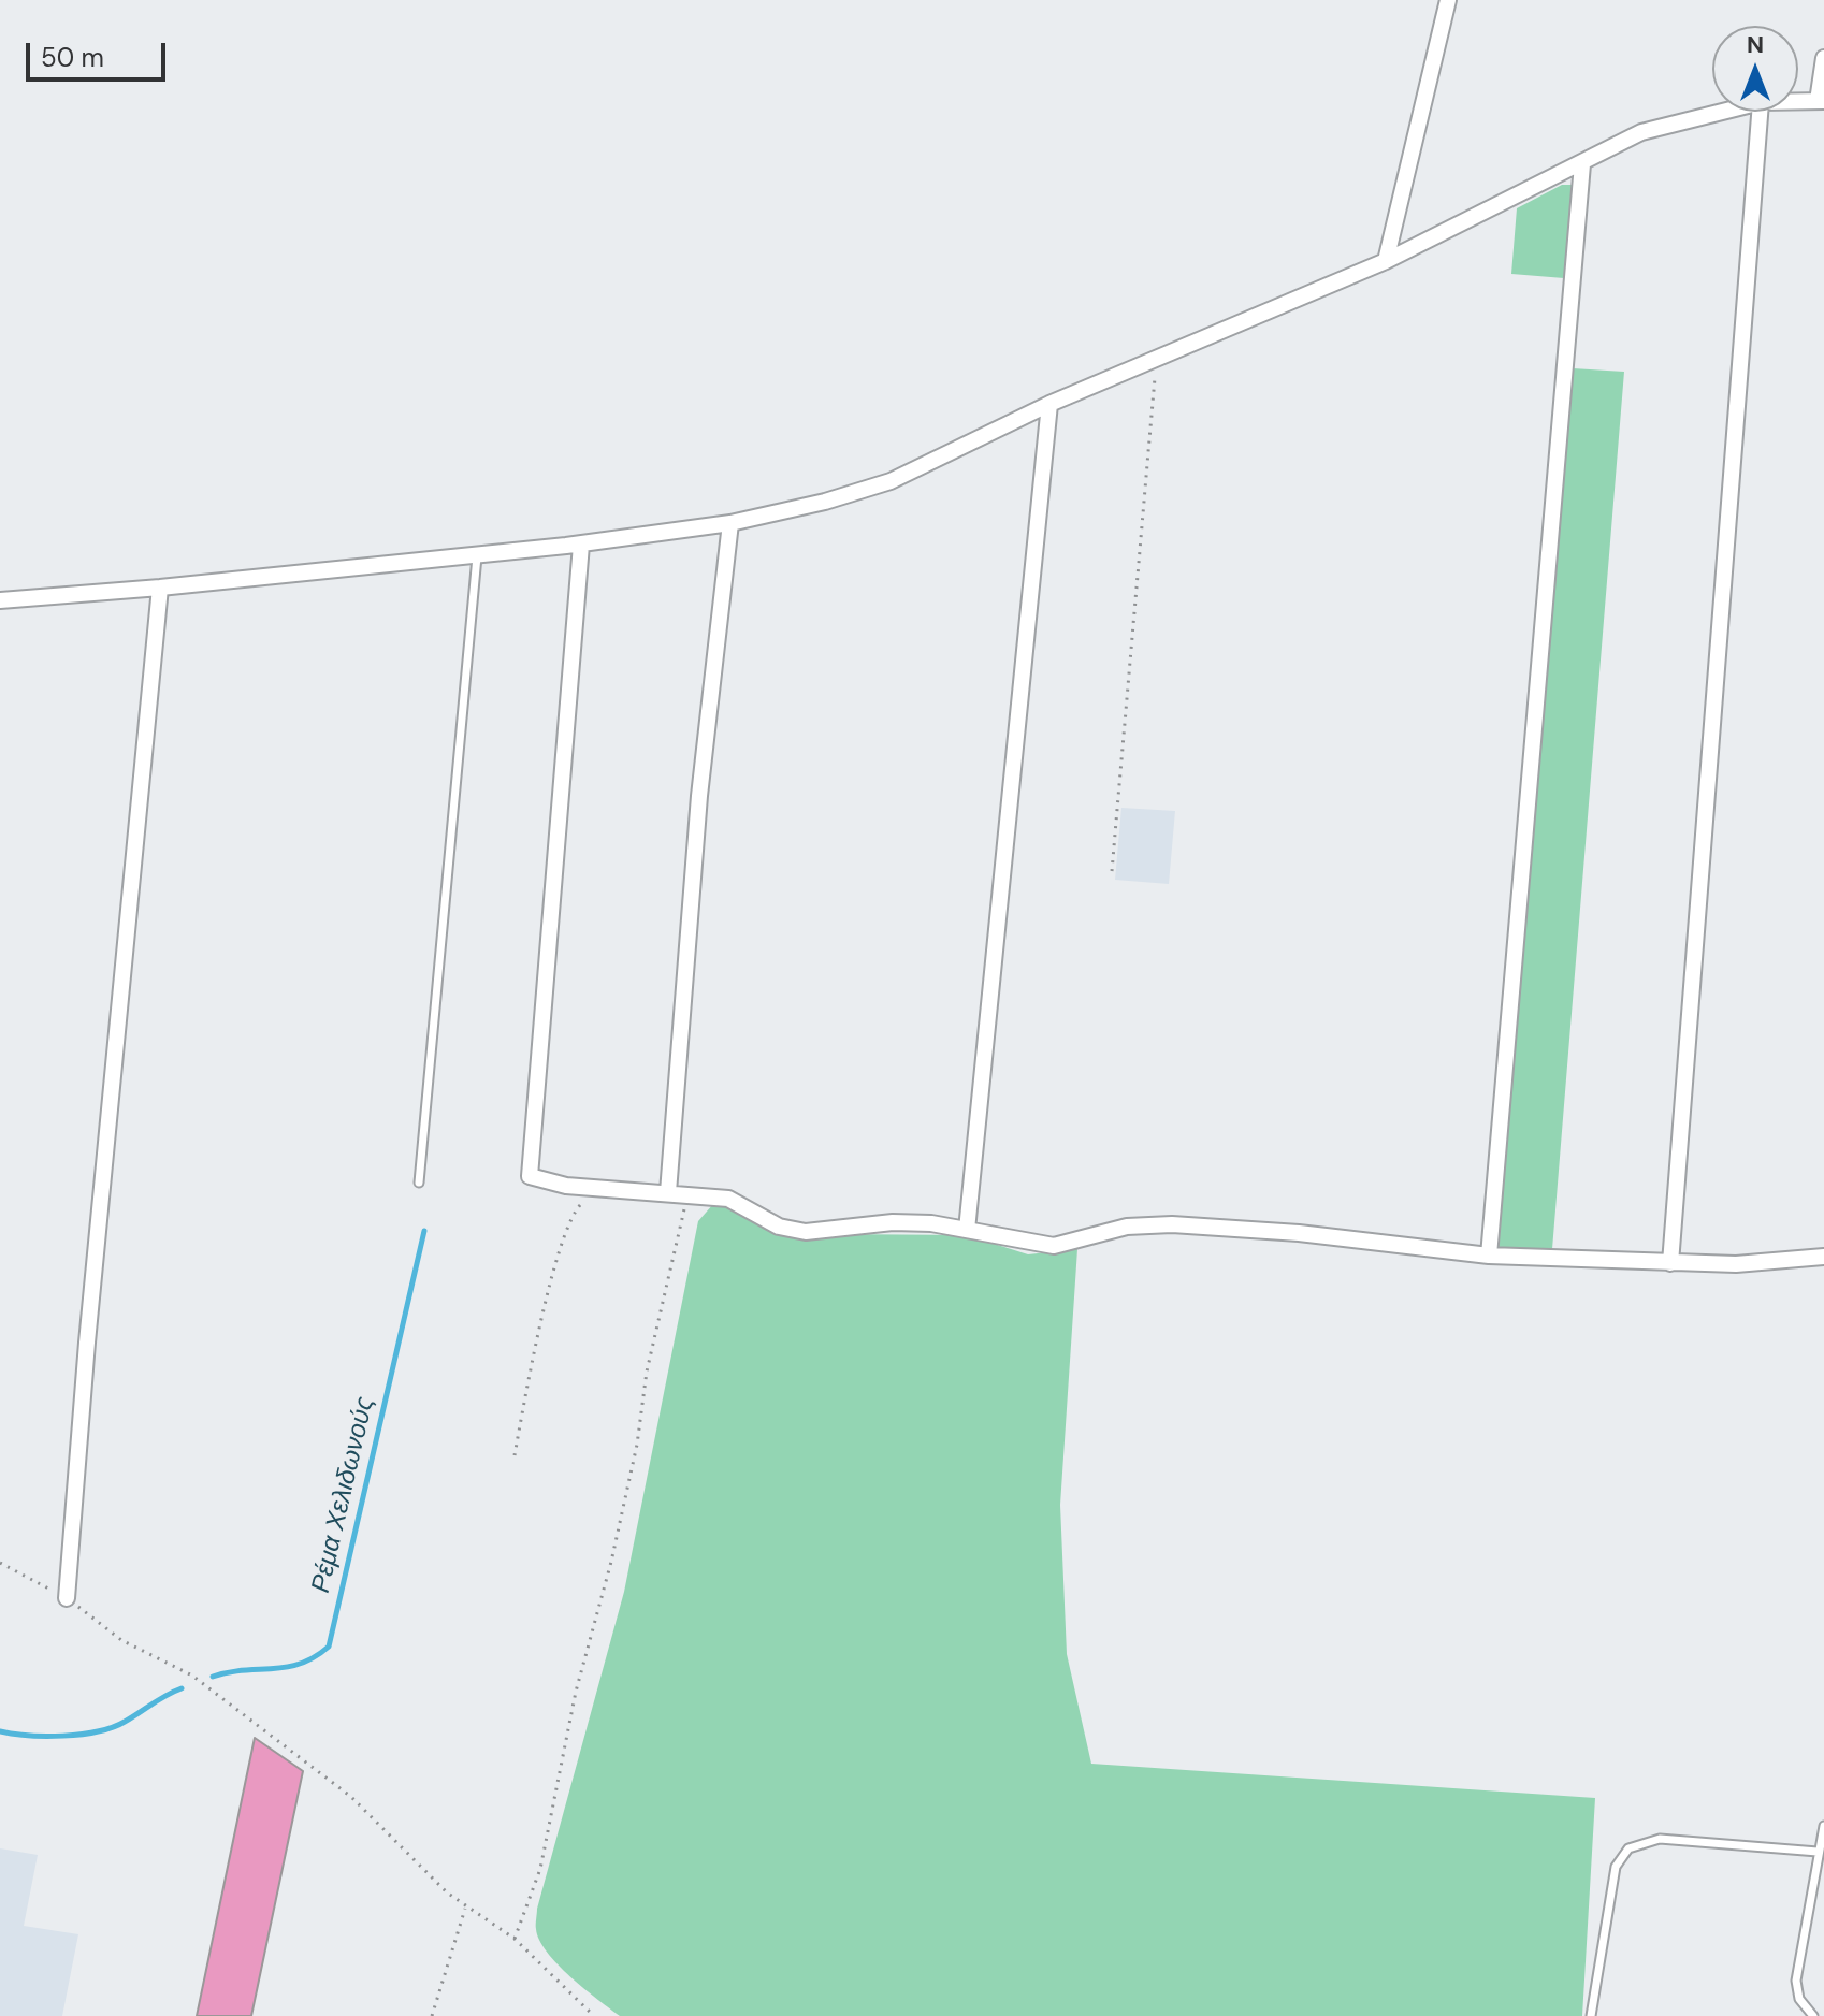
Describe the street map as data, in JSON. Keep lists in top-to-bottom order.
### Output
{
  "water": ["Ρέμα Χελιδωνούς"],
  "scale_bar": "50 m",
  "north": "top"
}
